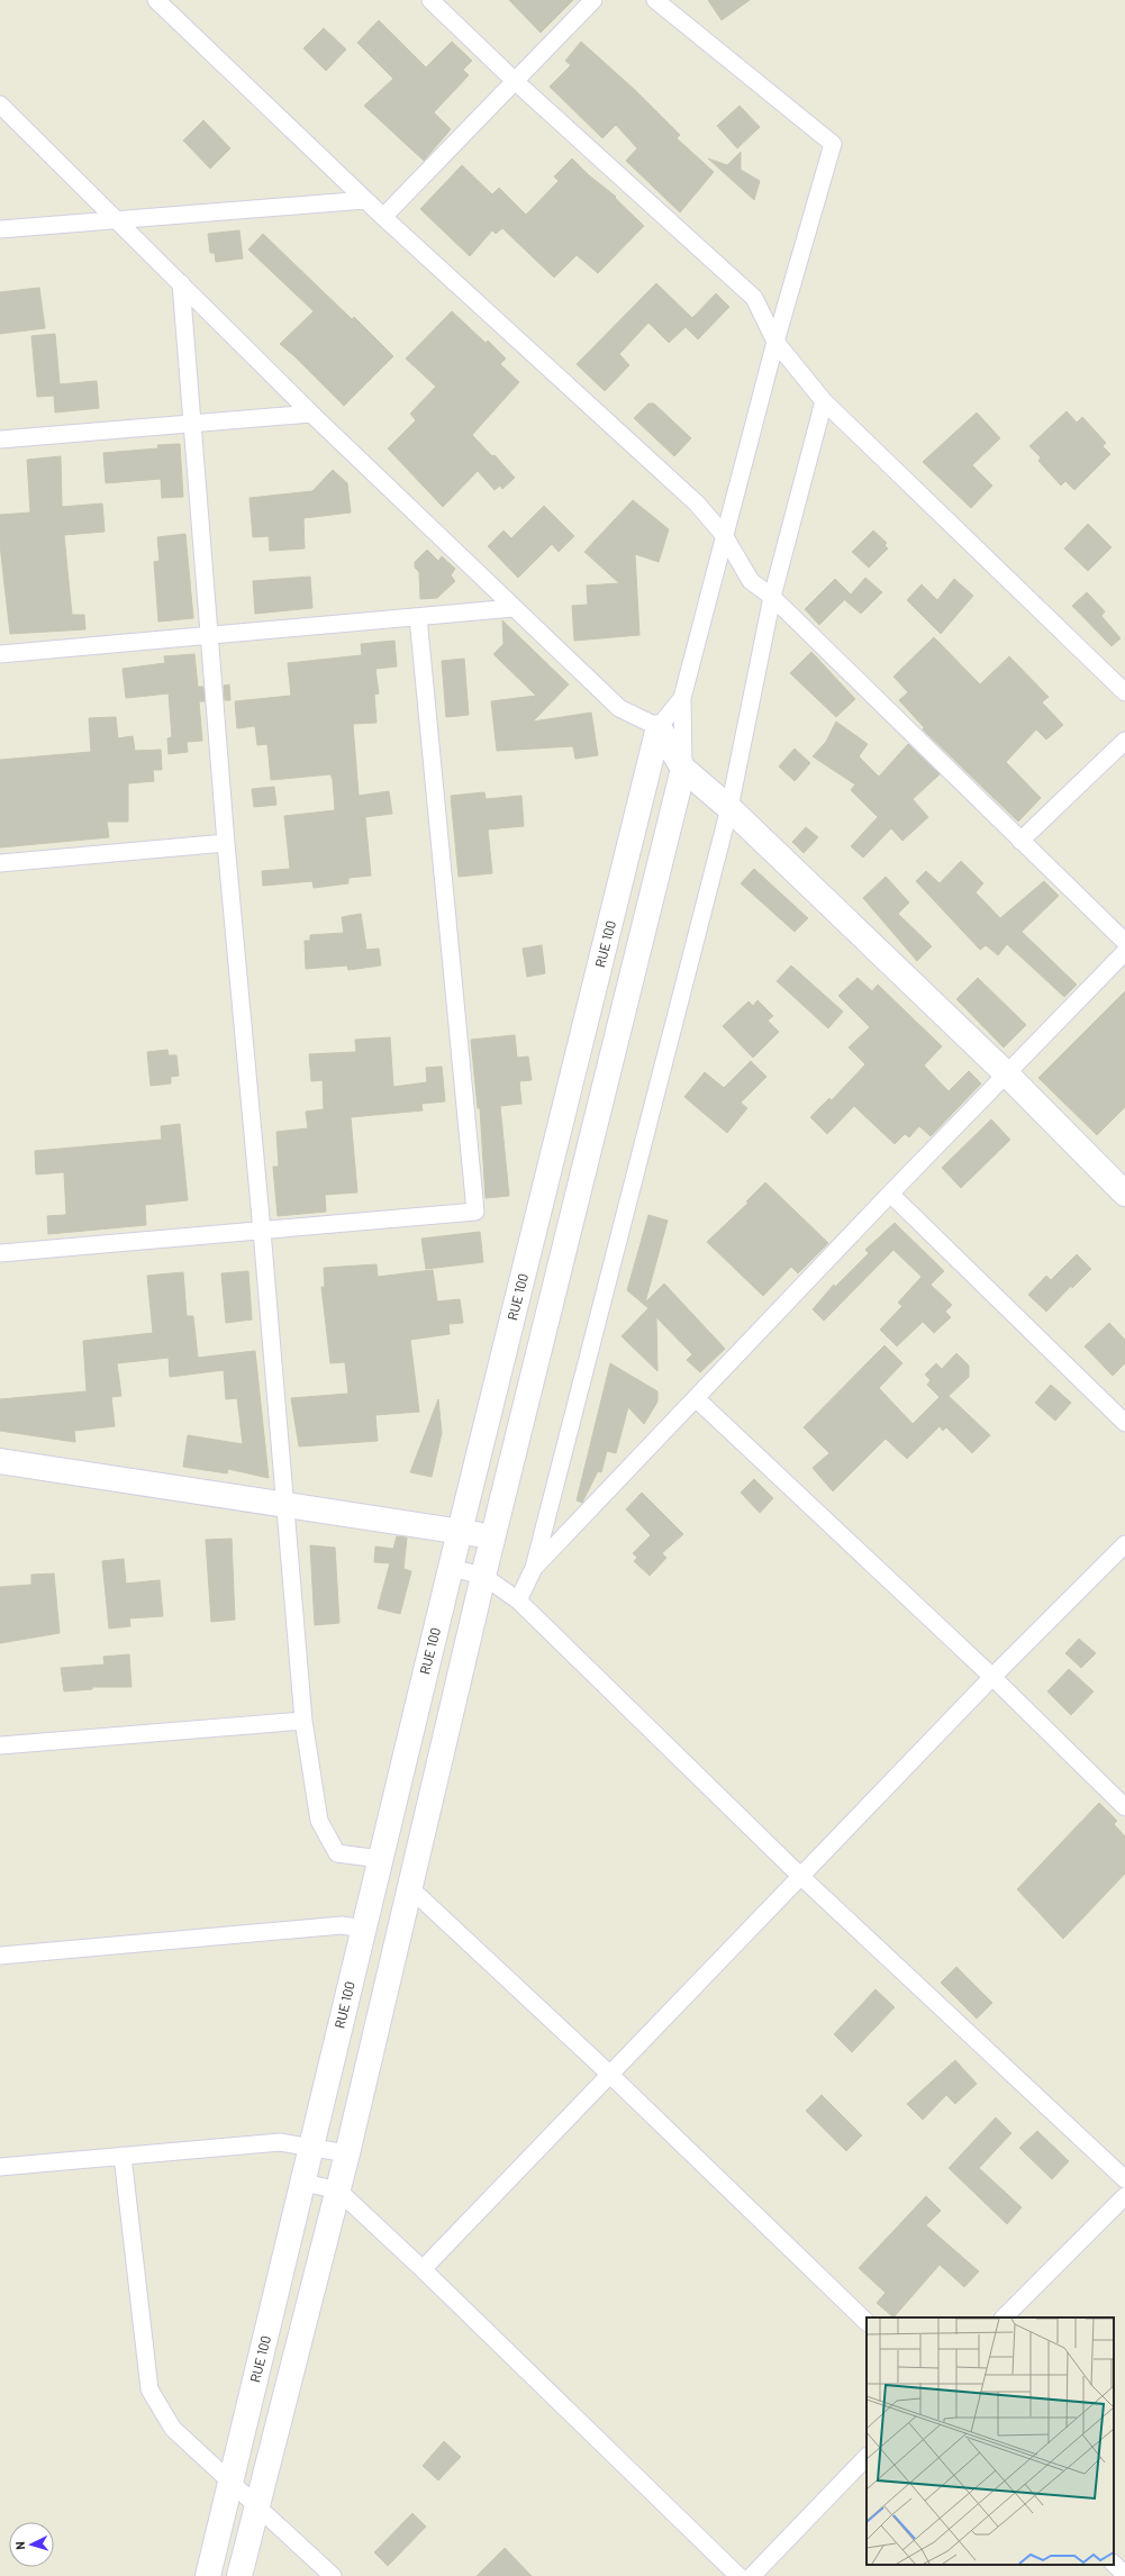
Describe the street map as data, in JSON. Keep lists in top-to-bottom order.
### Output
{
  "streets": {
    "street": ["RUE 100"]
  },
  "north": "left"
}
